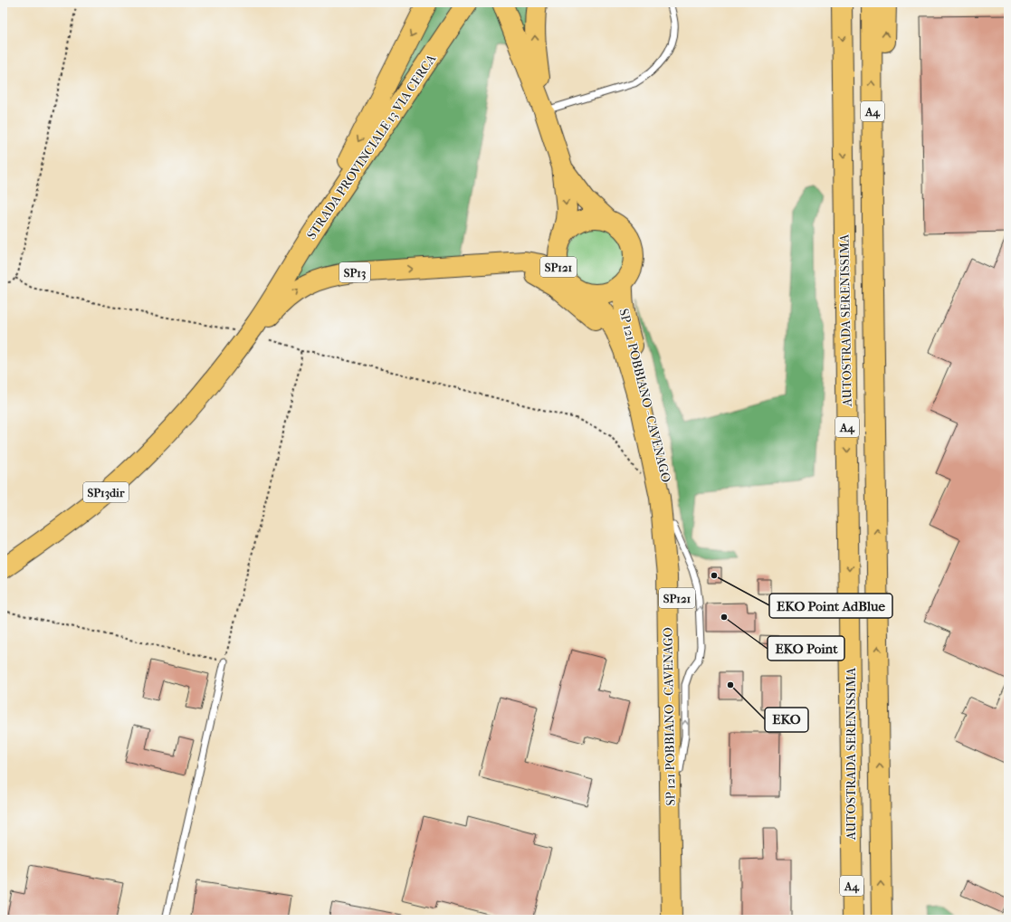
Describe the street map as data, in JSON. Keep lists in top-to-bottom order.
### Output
{
  "streets": {
    "main road": [
      "A4",
      "STRADA PROVINCIALE 13 VIA CERCA",
      "SP121",
      "SP13",
      "AUTOSTRADA SERENISSIMA",
      "SP 121 POBBIANO - CAVENAGO",
      "SP13dir"
    ]
  },
  "crossings": [
    ["STRADA PROVINCIALE 13 VIA CERCA", "SP13dir"],
    ["SP13", "SP 121 POBBIANO - CAVENAGO"],
    ["SP13", "SP13dir"]
  ],
  "places": ["EKO Point AdBlue", "EKO Point", "EKO"]
}
